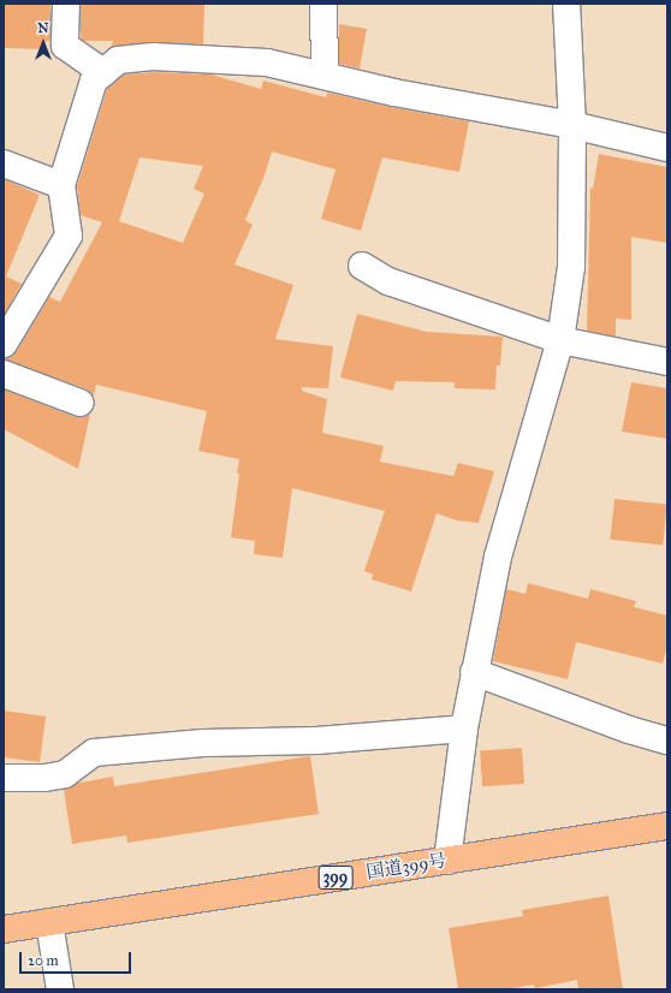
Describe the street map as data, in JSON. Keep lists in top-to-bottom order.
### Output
{
  "streets": {
    "highway": ["国道399号", "399"]
  },
  "scale_bar": "20 m",
  "north": "top"
}
